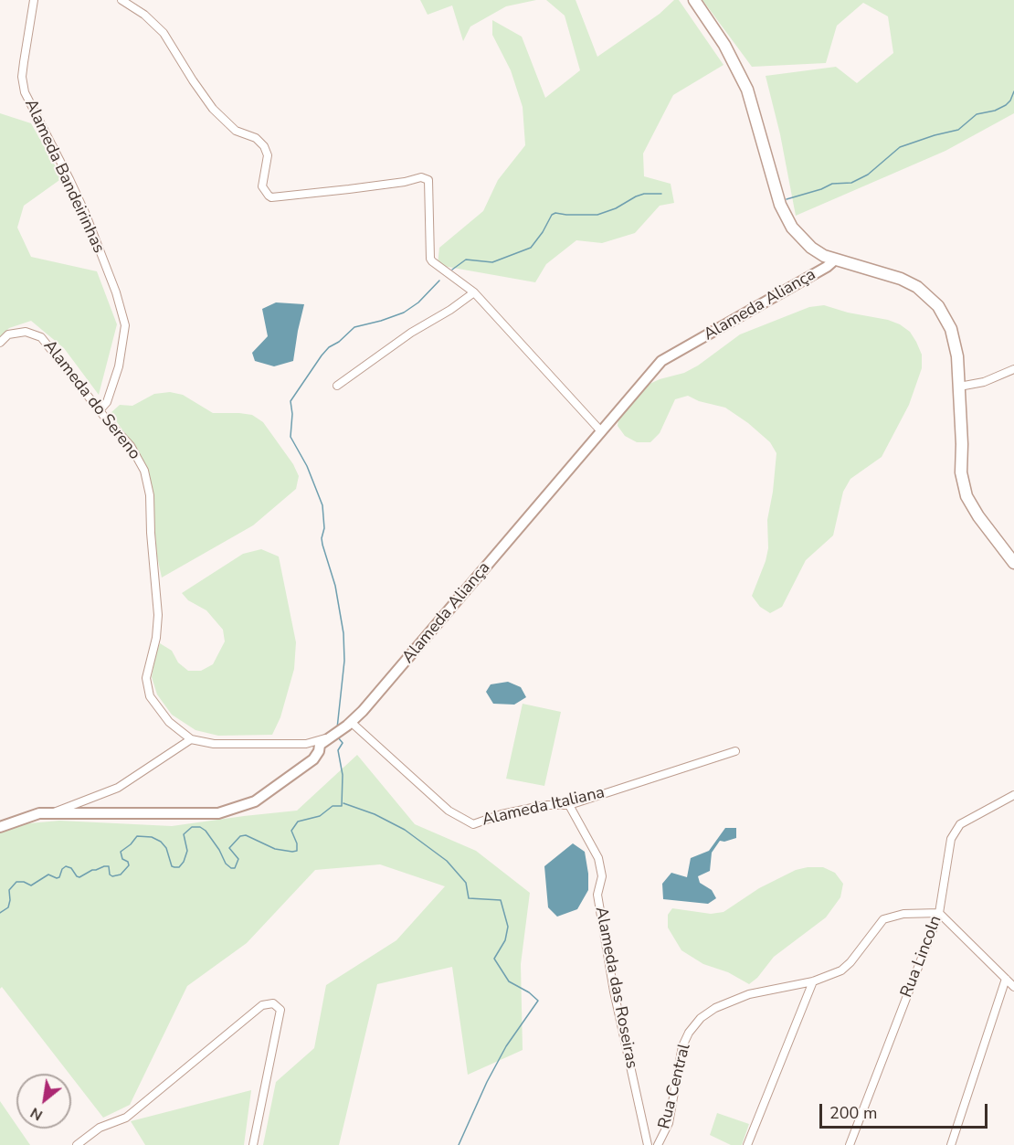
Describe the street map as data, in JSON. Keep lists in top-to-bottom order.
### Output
{
  "streets": {
    "street": [
      "Alameda Bandeirinhas",
      "Alameda Aliança",
      "Alameda do Sereno",
      "Alameda Italiana",
      "Rua Lincoln",
      "Alameda das Roseiras",
      "Rua Central"
    ]
  },
  "crossings": [
    ["Alameda Bandeirinhas", "Alameda do Sereno"],
    ["Alameda Aliança", "Alameda do Sereno"],
    ["Alameda Aliança", "Alameda Italiana"],
    ["Alameda Italiana", "Alameda das Roseiras"],
    ["Rua Lincoln", "Rua Central"]
  ],
  "scale_bar": "200 m",
  "north": "bottom left"
}
